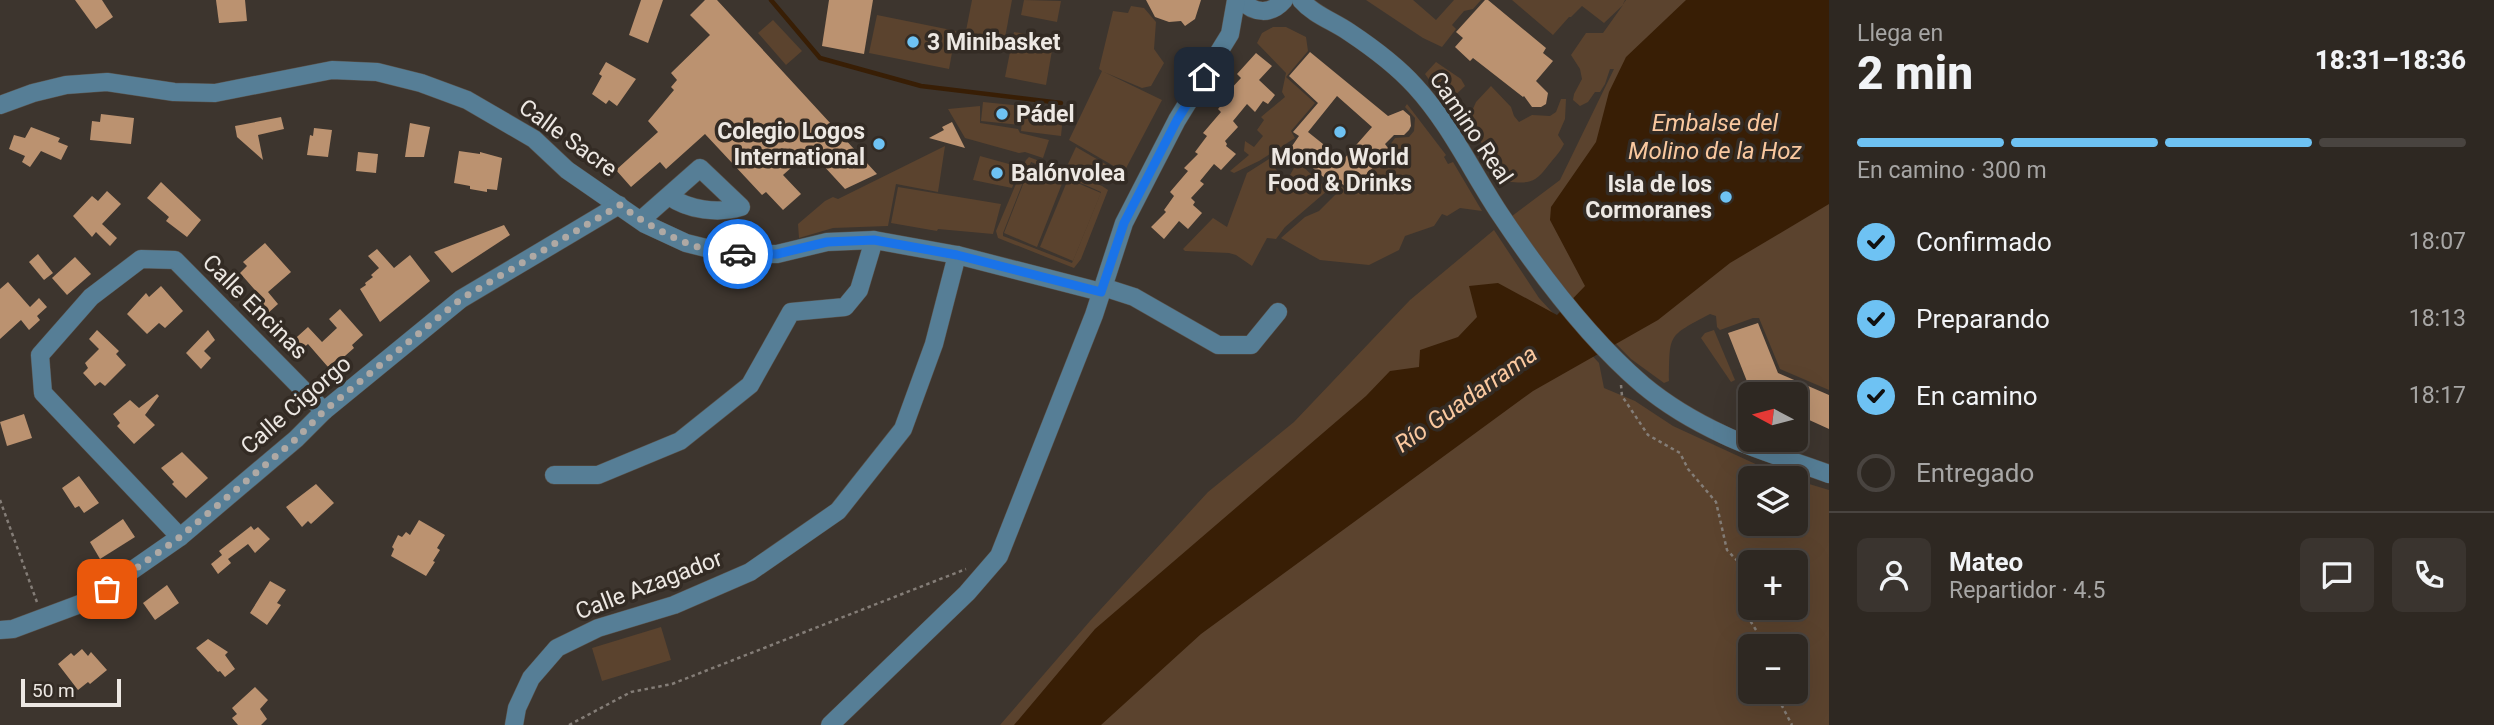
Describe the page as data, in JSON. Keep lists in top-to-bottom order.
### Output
{
  "streets": {
    "street": [
      "Camino Real",
      "Calle Sacre",
      "Calle Encinas",
      "Calle Cigorgo",
      "Calle Azagador"
    ]
  },
  "crossings": [
    ["Calle Sacre", "Calle Cigorgo"],
    ["Calle Sacre", "Calle Azagador"],
    ["Calle Encinas", "Calle Cigorgo"]
  ],
  "water": ["Embalse del Molino de la Hoz", "Río Guadarrama"],
  "places": [
    "3 Minibasket",
    "Pádel",
    "Mondo World Food & Drinks",
    "Colegio Logos International",
    "Balónvolea",
    "Isla de los Cormoranes"
  ],
  "scale_bar": "50 m",
  "north": "left",
  "page": {
    "heading": ["2 min", "Llega en", "18:31–18:36"],
    "panel": ["Mateo", "Repartidor · 4.5"],
    "bar": "En camino · 300 m",
    "list": [
      ["Confirmado", "18:07"],
      ["Preparando", "18:13"],
      ["En camino", "18:17"],
      "Entregado"
    ],
    "map_buttons": ["+", "−"],
    "scale": "50 m"
  }
}
